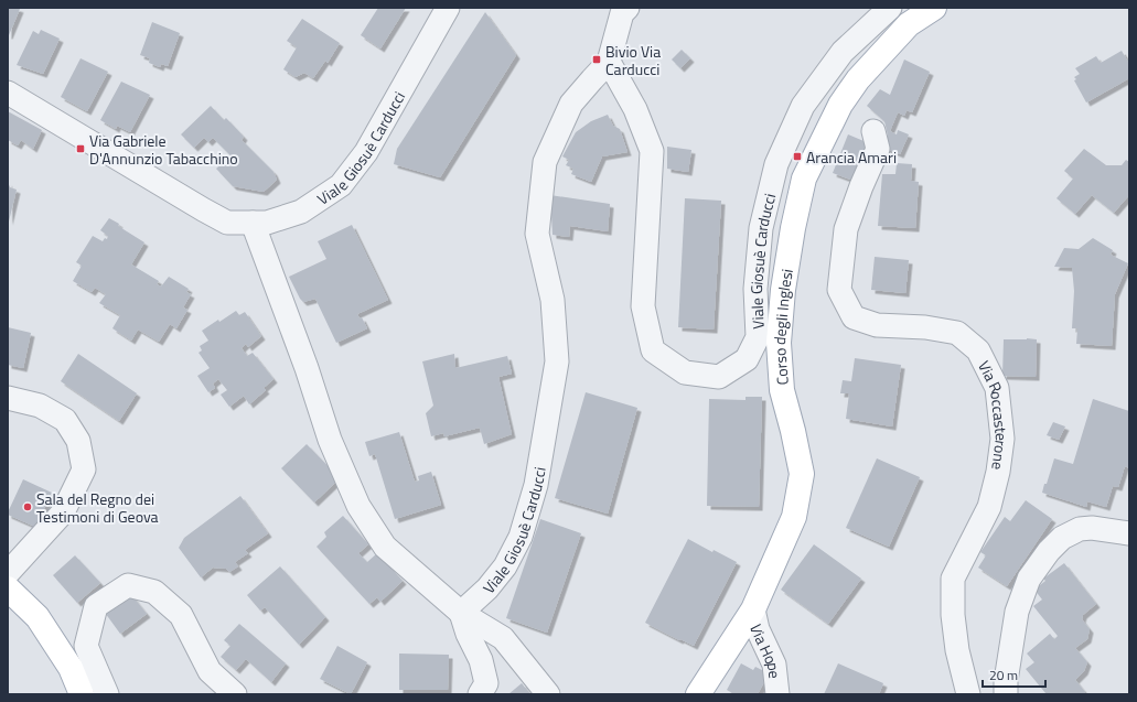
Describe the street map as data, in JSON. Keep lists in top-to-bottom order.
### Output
{
  "streets": {
    "main road": ["Corso degli Inglesi"],
    "street": ["Viale Giosuè Carducci", "Via Roccasterone", "Via Hope"]
  },
  "crossings": [
    ["Corso degli Inglesi", "Via Hope"]
  ],
  "places": {
    "transit": ["Bivio Via Carducci", "Via Gabriele D'Annunzio Tabacchino", "Arancia Amari"],
    "other": ["Sala del Regno dei Testimoni di Geova"]
  },
  "scale_bar": "20 m"
}
